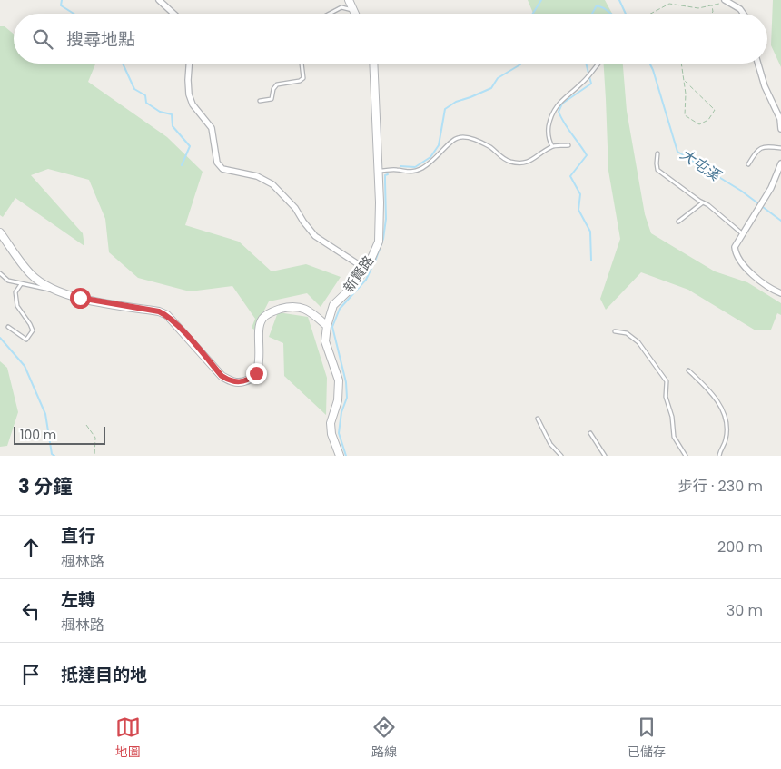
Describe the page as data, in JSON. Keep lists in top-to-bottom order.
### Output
{
  "streets": {
    "street": ["新賢路"]
  },
  "water": ["大屯溪"],
  "scale_bar": "100 m",
  "page": {
    "search": "搜尋地點",
    "scale": "100 m",
    "heading": ["3 分鐘", "步行 · 230 m"],
    "list": [
      ["直行", "楓林路", "200 m"],
      ["左轉", "楓林路", "30 m"],
      "抵達目的地"
    ],
    "nav": ["地圖", "路線", "已儲存"]
  }
}
